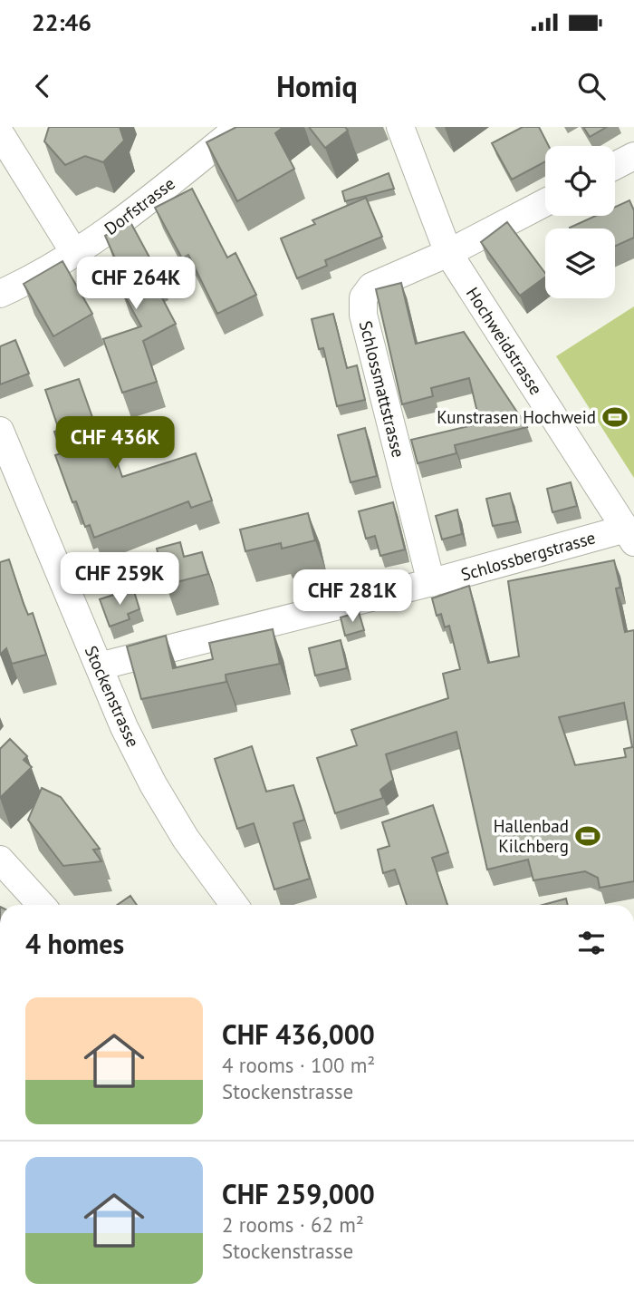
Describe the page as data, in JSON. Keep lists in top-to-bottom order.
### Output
{
  "streets": {
    "street": [
      "Dorfstrasse",
      "Hochweidstrasse",
      "Schlossmattstrasse",
      "Schlossbergstrasse",
      "Stockenstrasse"
    ]
  },
  "crossings": [
    ["Hochweidstrasse", "Schlossmattstrasse"],
    ["Hochweidstrasse", "Schlossbergstrasse"],
    ["Schlossmattstrasse", "Schlossbergstrasse"],
    ["Schlossbergstrasse", "Stockenstrasse"]
  ],
  "places": {
    "sports": ["Kunstrasen Hochweid", "Hallenbad Kilchberg"]
  },
  "page": {
    "status": "22:46",
    "header": "Homiq",
    "price": [
      "CHF 264K",
      "CHF 436K",
      "CHF 259K",
      "CHF 281K"
    ],
    "heading": "4 homes",
    "list": [
      {
        "name": "CHF 436,000",
        "note": "4 rooms · 100 m² · Stockenstrasse"
      },
      {
        "name": "CHF 259,000",
        "note": "2 rooms · 62 m² · Stockenstrasse"
      }
    ]
  }
}
